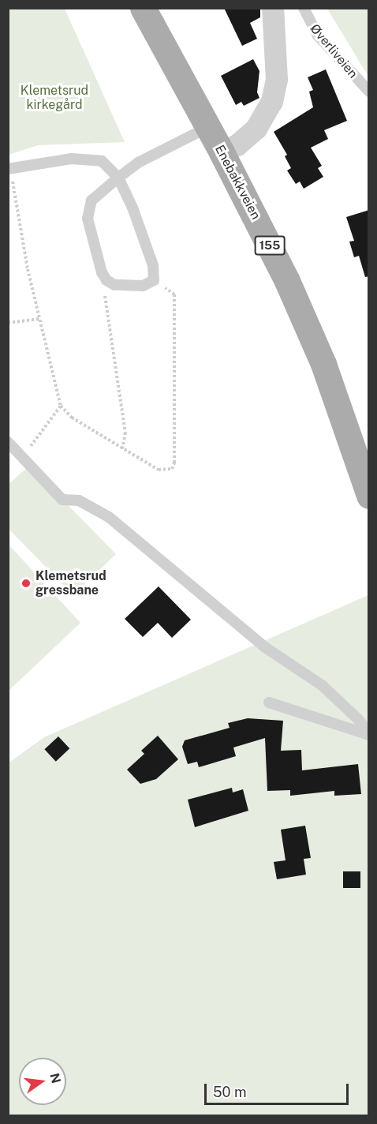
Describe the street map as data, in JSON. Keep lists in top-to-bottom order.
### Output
{
  "streets": {
    "main road": ["Enebakkveien", "155"],
    "lane": ["Øverliveien"]
  },
  "parks": ["Klemetsrud kirkegård"],
  "places": ["Klemetsrud gressbane"],
  "scale_bar": "50 m",
  "north": "right"
}
